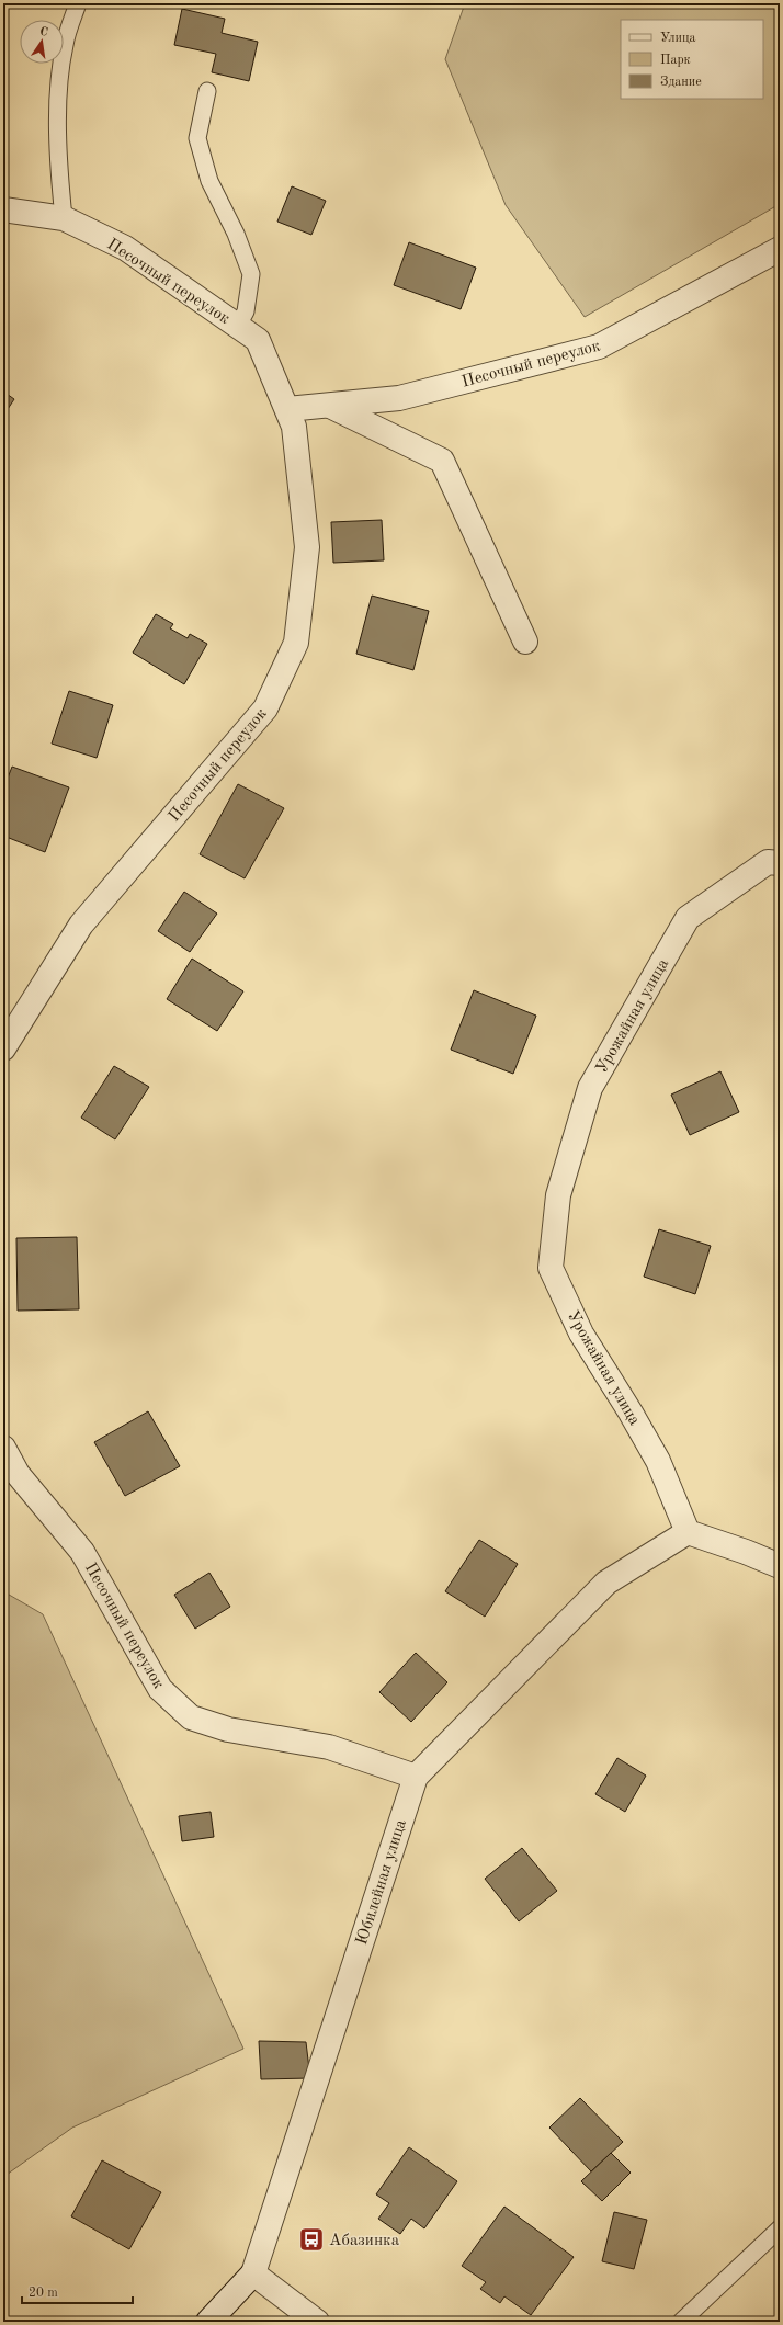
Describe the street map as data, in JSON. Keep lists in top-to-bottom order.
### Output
{
  "streets": {
    "street": ["Песочный переулок", "Урожайная улица", "Юбилейная улица"]
  },
  "crossings": [
    ["Песочный переулок", "Юбилейная улица"],
    ["Урожайная улица", "Юбилейная улица"]
  ],
  "places": {
    "bus stop": ["Абазинка"]
  },
  "legend": ["Улица", "Парк", "Здание"],
  "scale_bar": "20 m",
  "north": "top"
}
